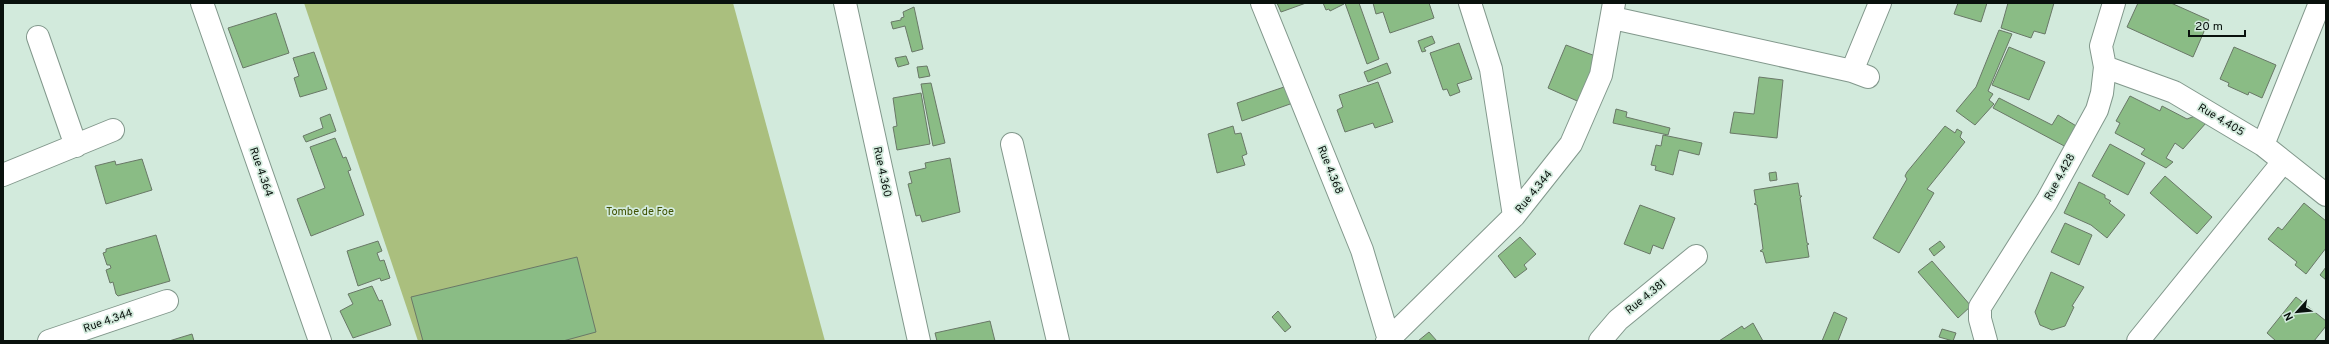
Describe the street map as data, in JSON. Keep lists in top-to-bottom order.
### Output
{
  "streets": {
    "street": [
      "Rue 4.405",
      "Rue 4.368",
      "Rue 4.364",
      "Rue 4.360",
      "Rue 4.428",
      "Rue 4.344",
      "Rue 4.381"
    ]
  },
  "crossings": [
    ["Rue 4.405", "Rue 4.428"],
    ["Rue 4.368", "Rue 4.344"]
  ],
  "parks": ["Tombe de Foe"],
  "scale_bar": "20 m",
  "north": "bottom left"
}
